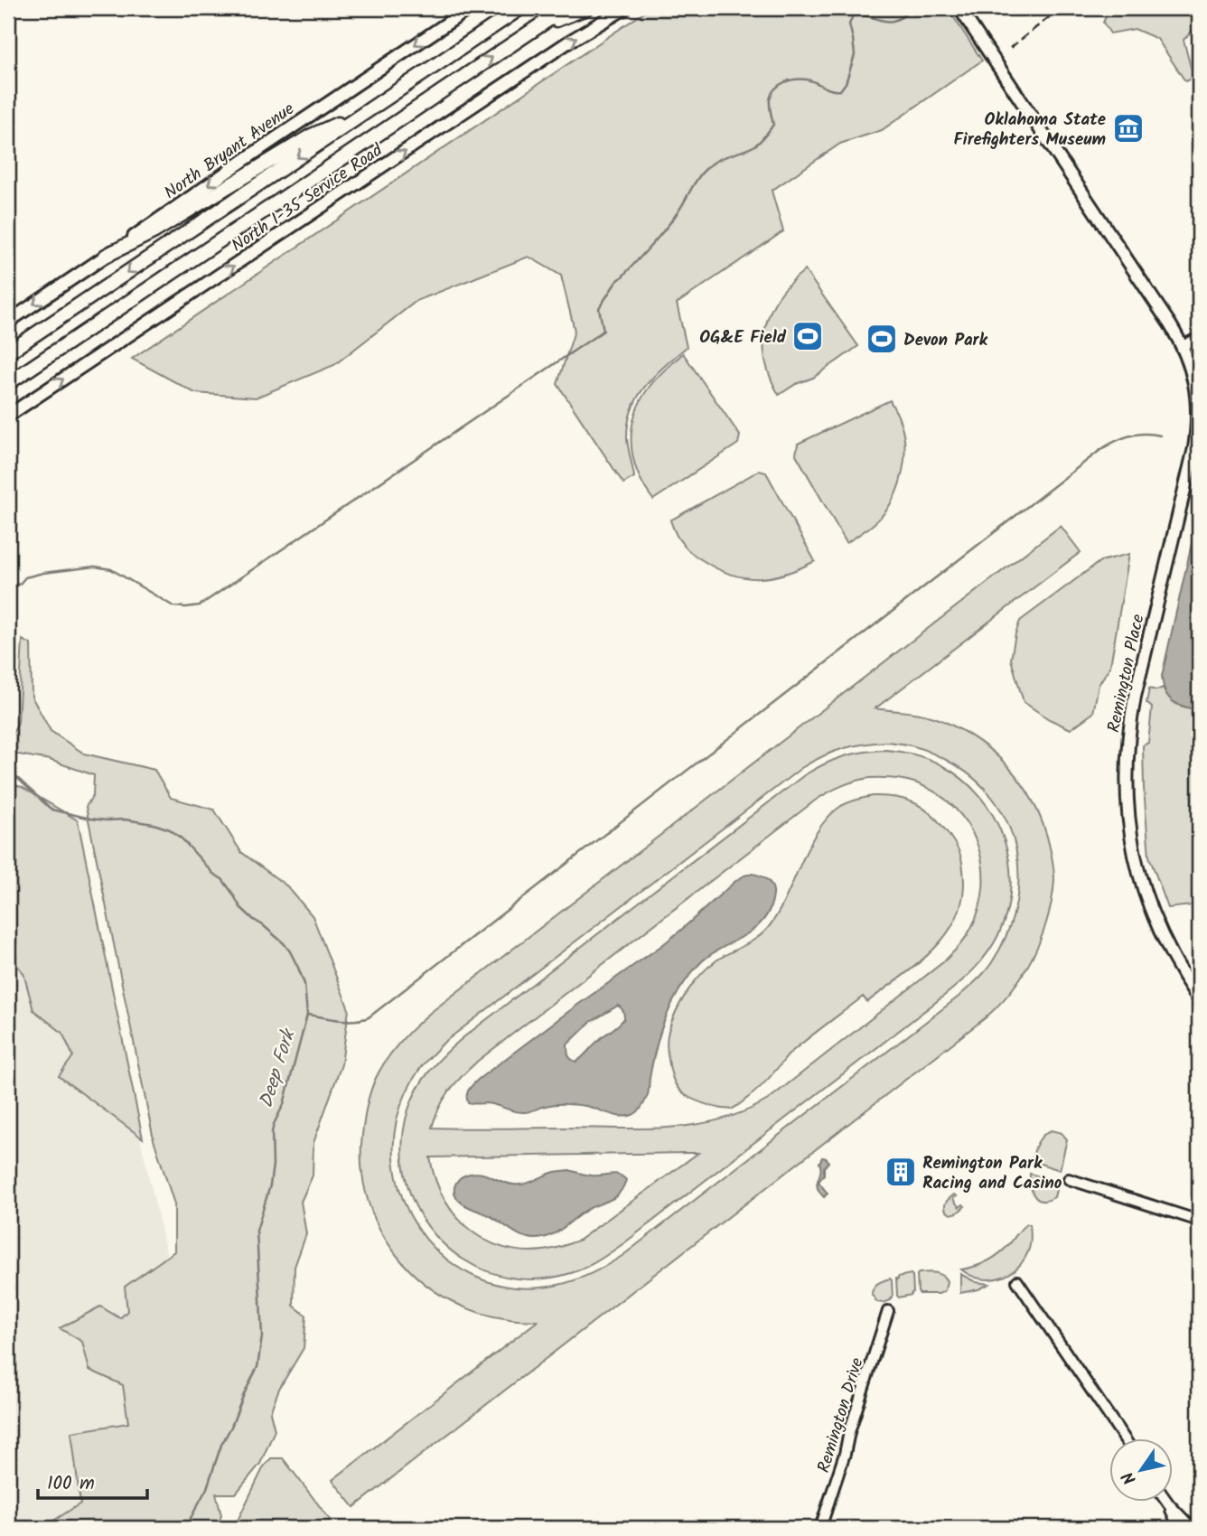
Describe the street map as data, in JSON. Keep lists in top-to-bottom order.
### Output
{
  "streets": {
    "main road": ["North Bryant Avenue", "North I-35 Service Road", "Remington Place"],
    "street": ["Remington Drive"]
  },
  "one_way": ["North Bryant Avenue", "North I-35 Service Road"],
  "water": ["Deep Fork"],
  "places": {
    "museum": ["Oklahoma State Firefighters Museum"],
    "sports": ["OG&E Field", "Devon Park"],
    "building": ["Remington Park Racing and Casino"]
  },
  "scale_bar": "100 m",
  "north": "bottom left"
}
